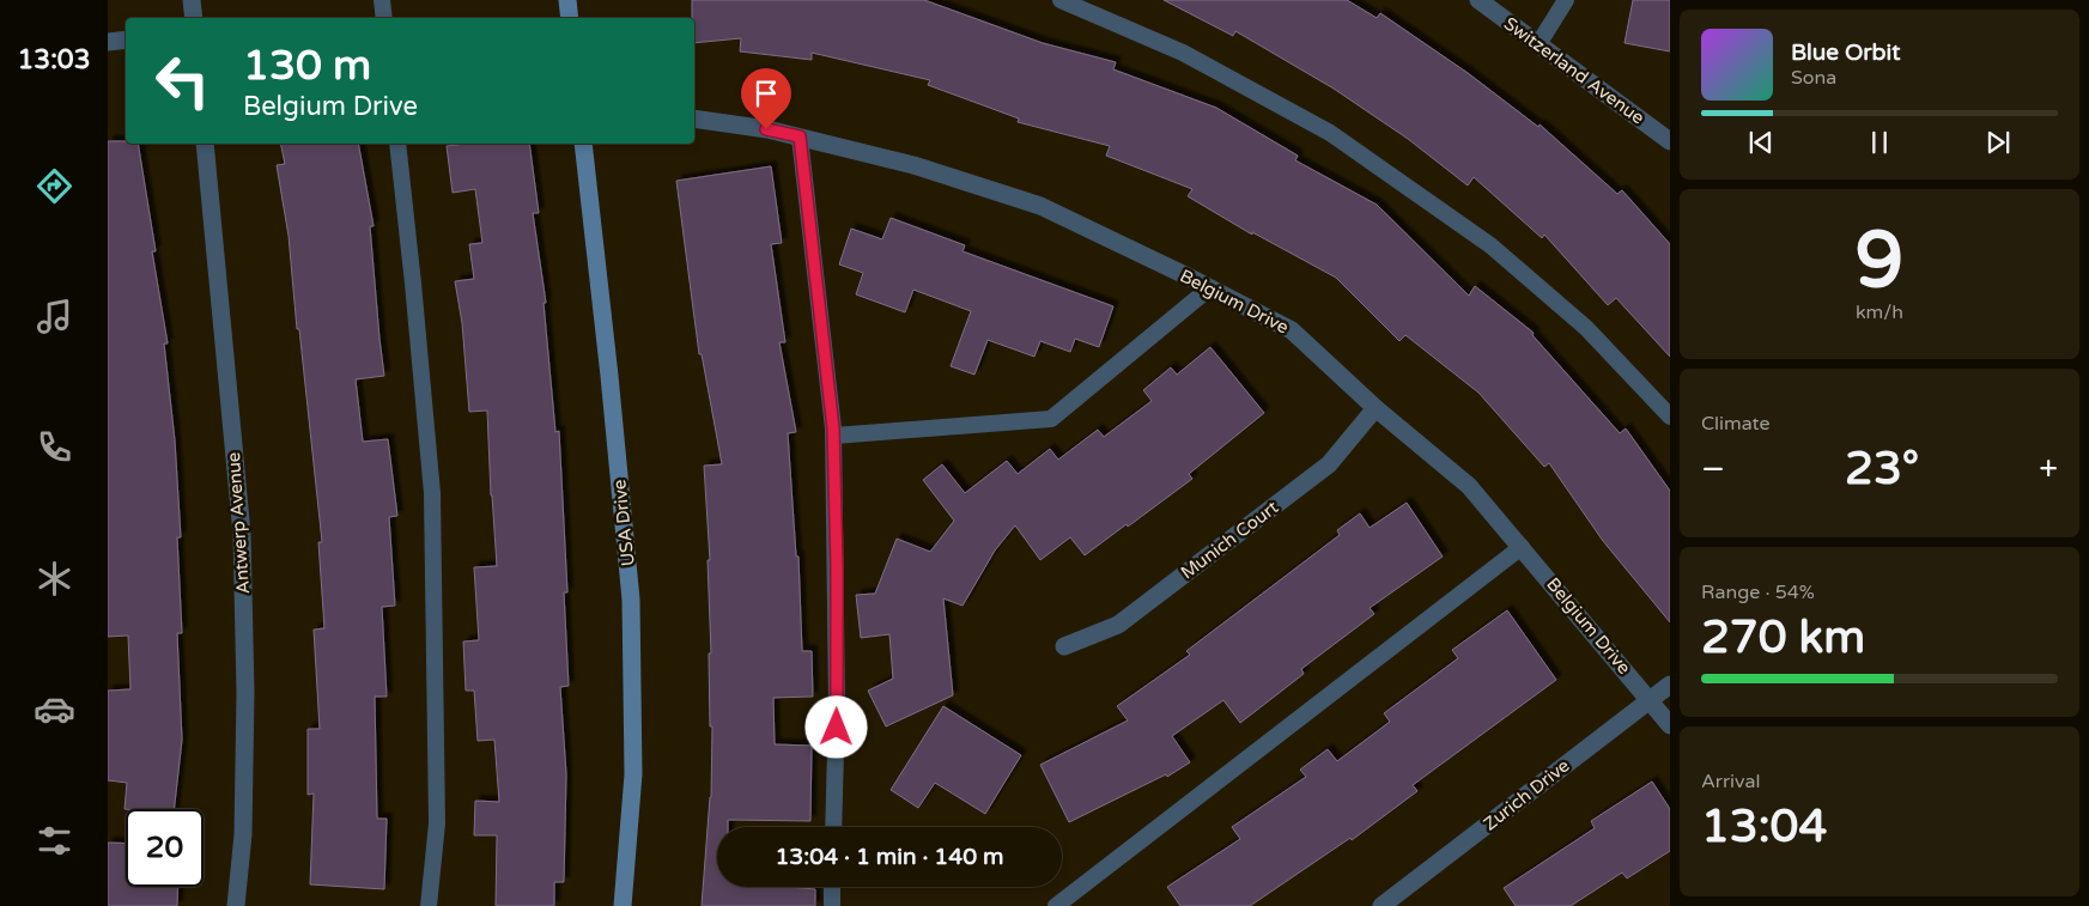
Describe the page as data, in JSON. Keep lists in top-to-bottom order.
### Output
{
  "streets": {
    "street": [
      "Switzerland Avenue",
      "Belgium Drive",
      "Antwerp Avenue",
      "USA Drive",
      "Munich Court",
      "Zurich Drive"
    ]
  },
  "crossings": [
    ["Belgium Drive", "Munich Court"],
    ["Belgium Drive", "Zurich Drive"]
  ],
  "page": {
    "tabs": "13:03",
    "turn": ["130 m", "Belgium Drive"],
    "song": ["Blue Orbit", "Sona"],
    "tile": [
      ["9", "km/h"],
      "Climate",
      ["Range · 54%", "270 km"],
      ["Arrival", "13:04"]
    ],
    "heat": ["−", "23°", "+"],
    "limit": "20",
    "trip": "13:04 · 1 min · 140 m"
  }
}
